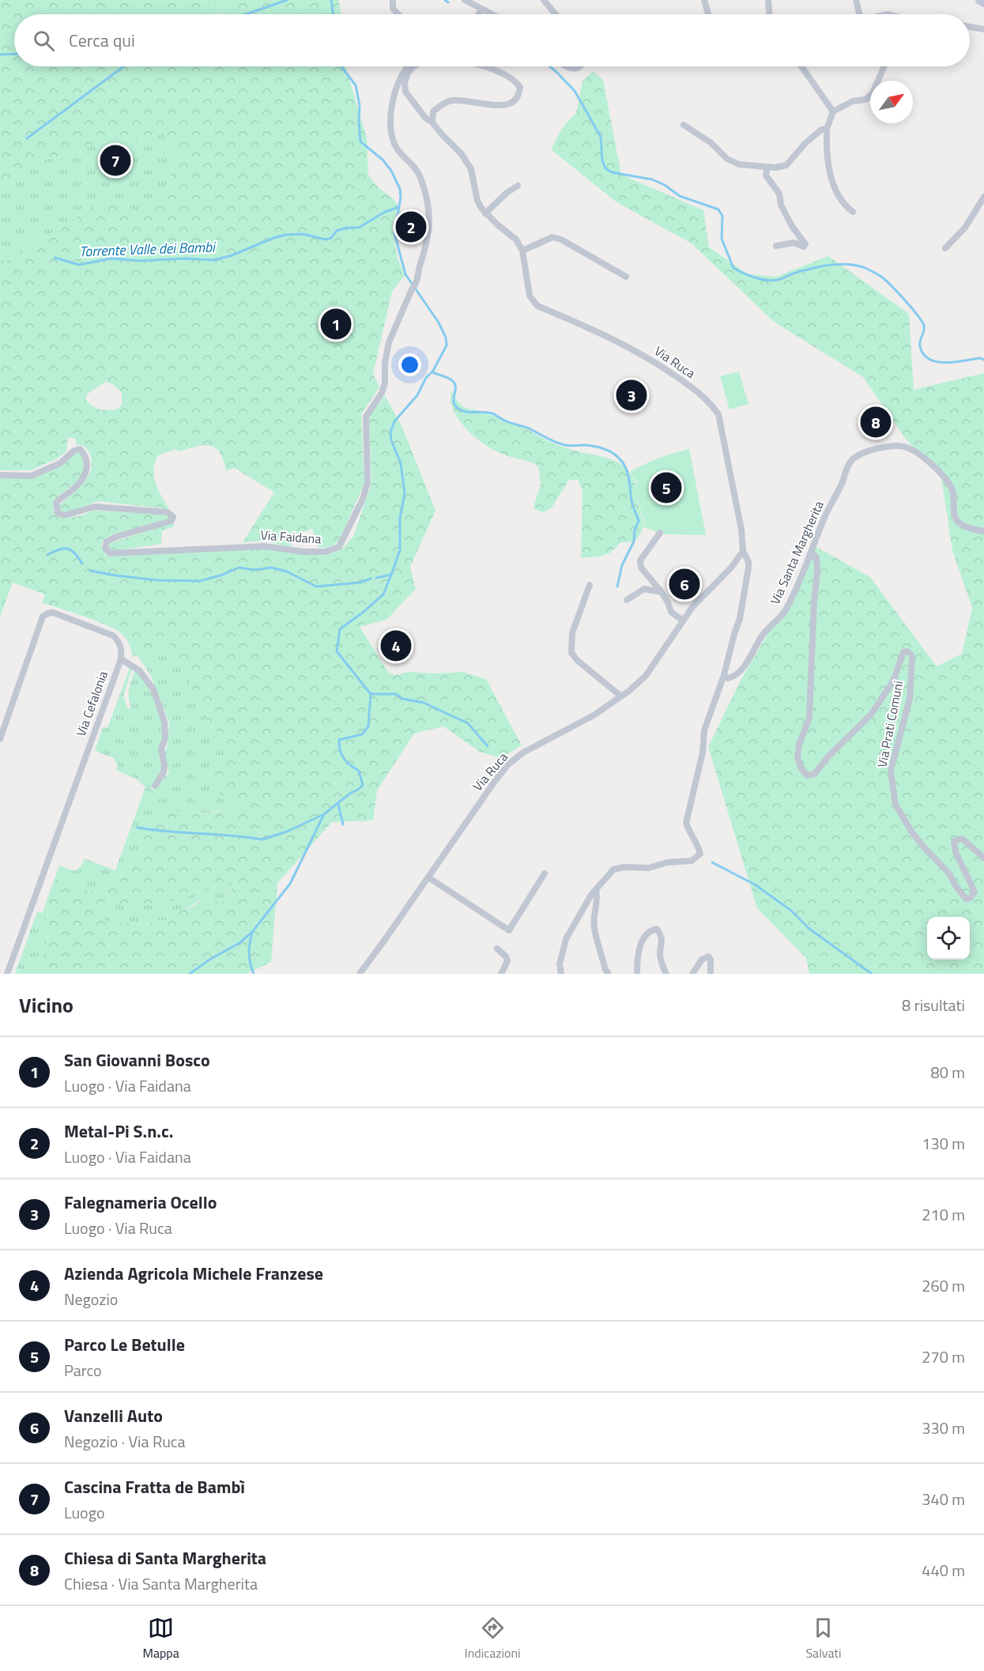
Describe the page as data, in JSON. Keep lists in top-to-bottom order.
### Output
{
  "streets": {
    "street": [
      "Via Ruca",
      "Via Faidana",
      "Via Santa Margherita",
      "Via Cefalonia",
      "Via Prati Comuni"
    ]
  },
  "crossings": [
    ["Via Ruca", "Via Santa Margherita"],
    ["Via Santa Margherita", "Via Prati Comuni"]
  ],
  "water": ["Torrente Valle dei Bambi"],
  "north": "top right",
  "page": {
    "search": "Cerca qui",
    "pins": [
      "7",
      "2",
      "1",
      "3",
      "8",
      "5",
      "6",
      "4"
    ],
    "heading": ["Vicino", "8 risultati"],
    "list": [
      {
        "mark": "1",
        "name": "San Giovanni Bosco",
        "note": "Luogo · Via Faidana",
        "value": "80 m"
      },
      {
        "mark": "2",
        "name": "Metal-Pi S.n.c.",
        "note": "Luogo · Via Faidana",
        "value": "130 m"
      },
      {
        "mark": "3",
        "name": "Falegnameria Ocello",
        "note": "Luogo · Via Ruca",
        "value": "210 m"
      },
      {
        "mark": "4",
        "name": "Azienda Agricola Michele Franzese",
        "note": "Negozio",
        "value": "260 m"
      },
      {
        "mark": "5",
        "name": "Parco Le Betulle",
        "note": "Parco",
        "value": "270 m"
      },
      {
        "mark": "6",
        "name": "Vanzelli Auto",
        "note": "Negozio · Via Ruca",
        "value": "330 m"
      },
      {
        "mark": "7",
        "name": "Cascina Fratta de Bambì",
        "note": "Luogo",
        "value": "340 m"
      },
      {
        "mark": "8",
        "name": "Chiesa di Santa Margherita",
        "note": "Chiesa · Via Santa Margherita",
        "value": "440 m"
      }
    ],
    "nav": ["Mappa", "Indicazioni", "Salvati"]
  }
}
